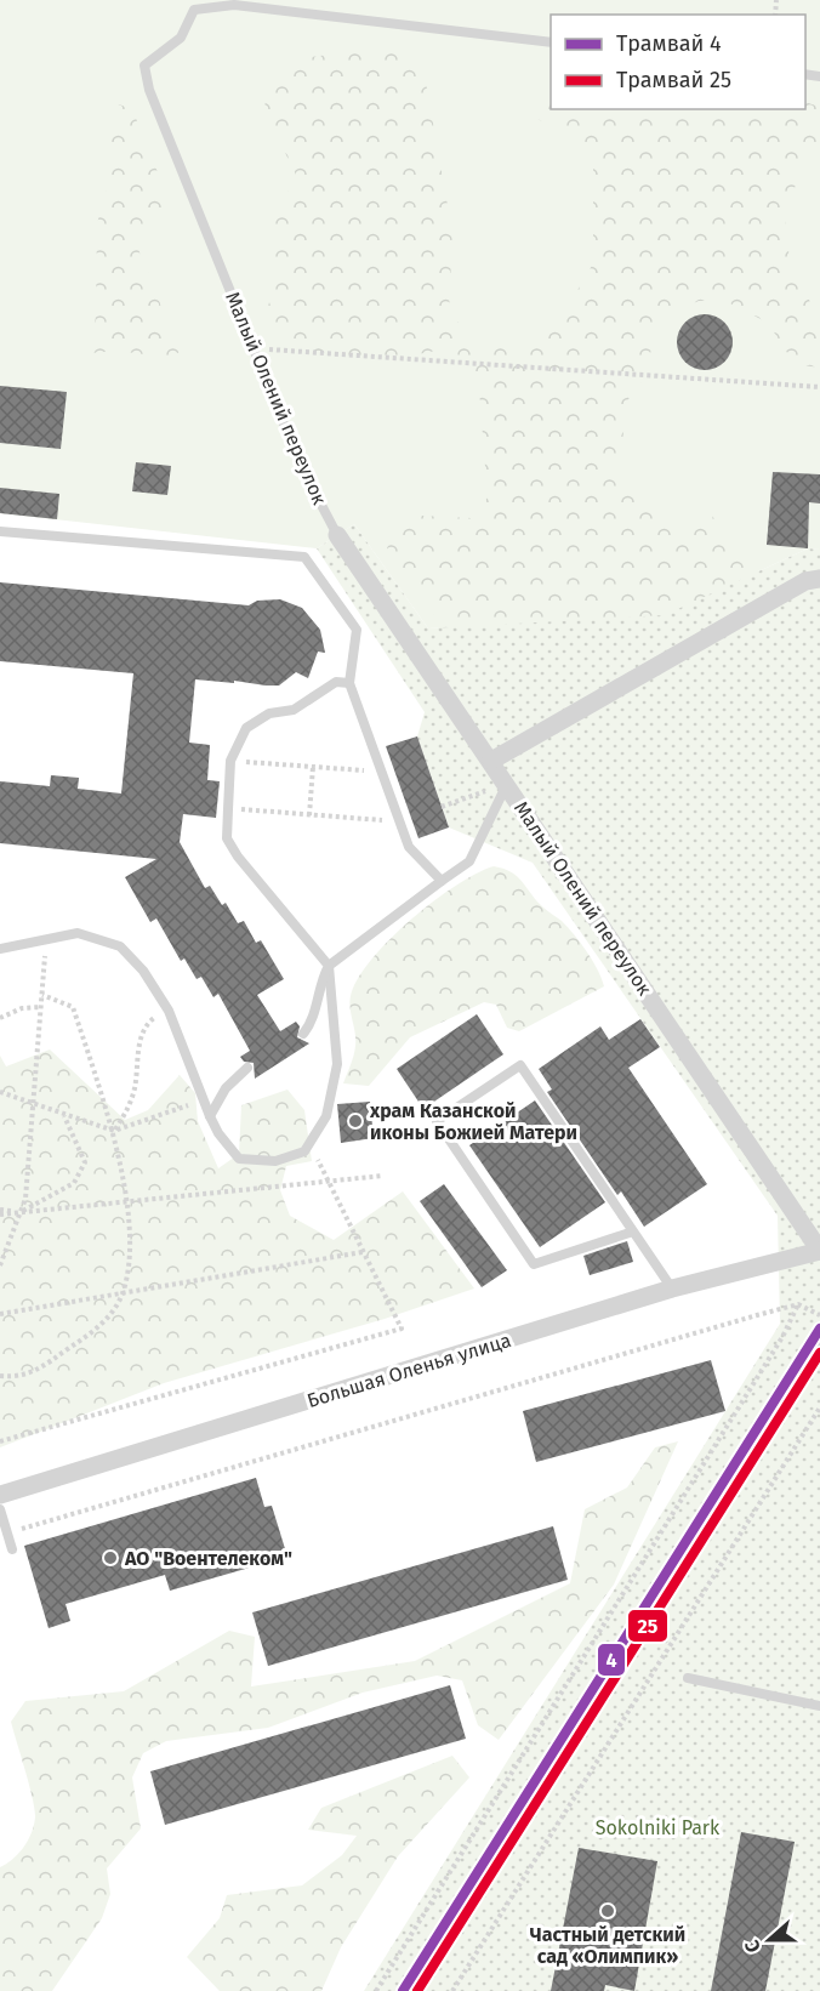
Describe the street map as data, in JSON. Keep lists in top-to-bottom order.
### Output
{
  "streets": {
    "street": ["Малый Олений переулок", "Большая Оленья улица"]
  },
  "crossings": [
    ["Малый Олений переулок", "Большая Оленья улица"]
  ],
  "parks": ["Sokolniki Park"],
  "places": ["храм Казанской иконы Божией Матери", "АО \"Воентелеком\"", "Частный детский сад «Олимпик»"],
  "lines": ["tram line 4", "tram line 25"],
  "legend": ["Трамвай 4", "Трамвай 25"],
  "north": "left"
}
